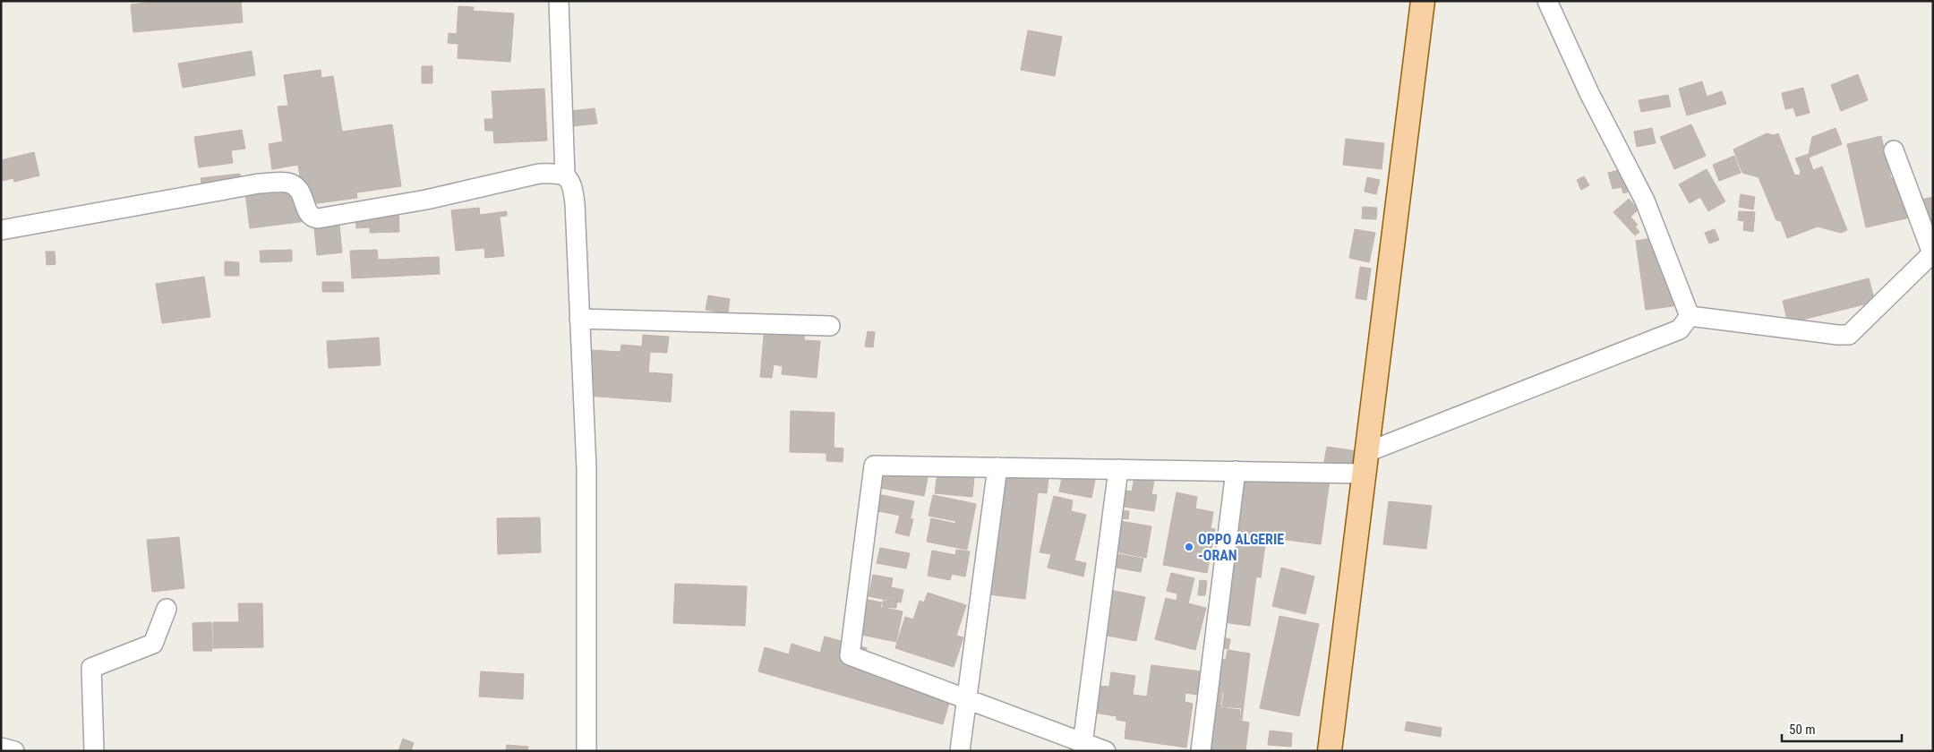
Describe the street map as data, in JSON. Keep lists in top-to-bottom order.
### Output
{
  "places": ["OPPO ALGERIE -ORAN"],
  "scale_bar": "50 m"
}
